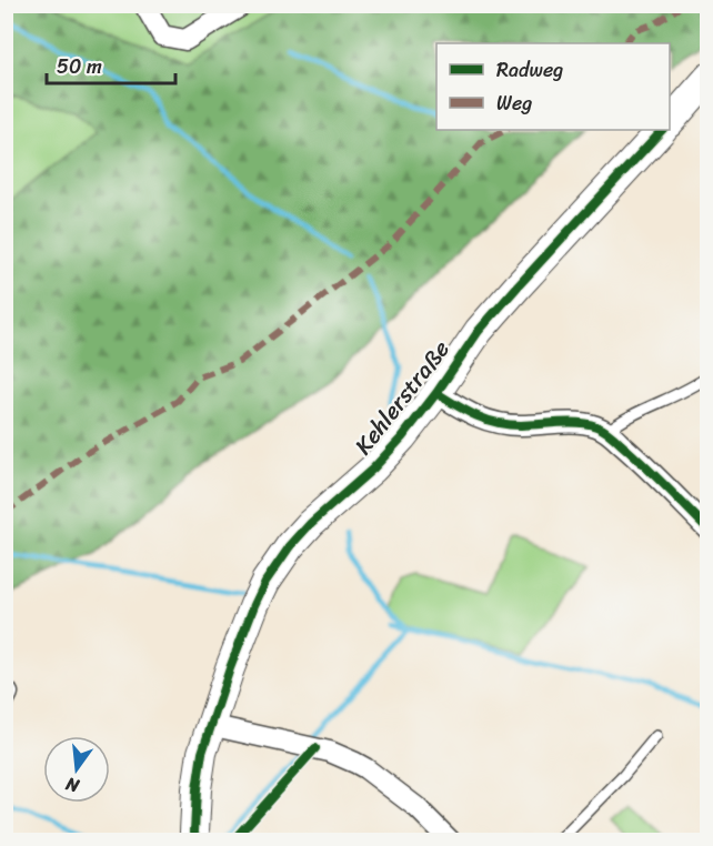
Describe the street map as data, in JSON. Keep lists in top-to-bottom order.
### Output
{
  "streets": {
    "street": ["Kehlerstraße"]
  },
  "legend": ["Radweg", "Weg"],
  "scale_bar": "50 m",
  "north": "bottom"
}
